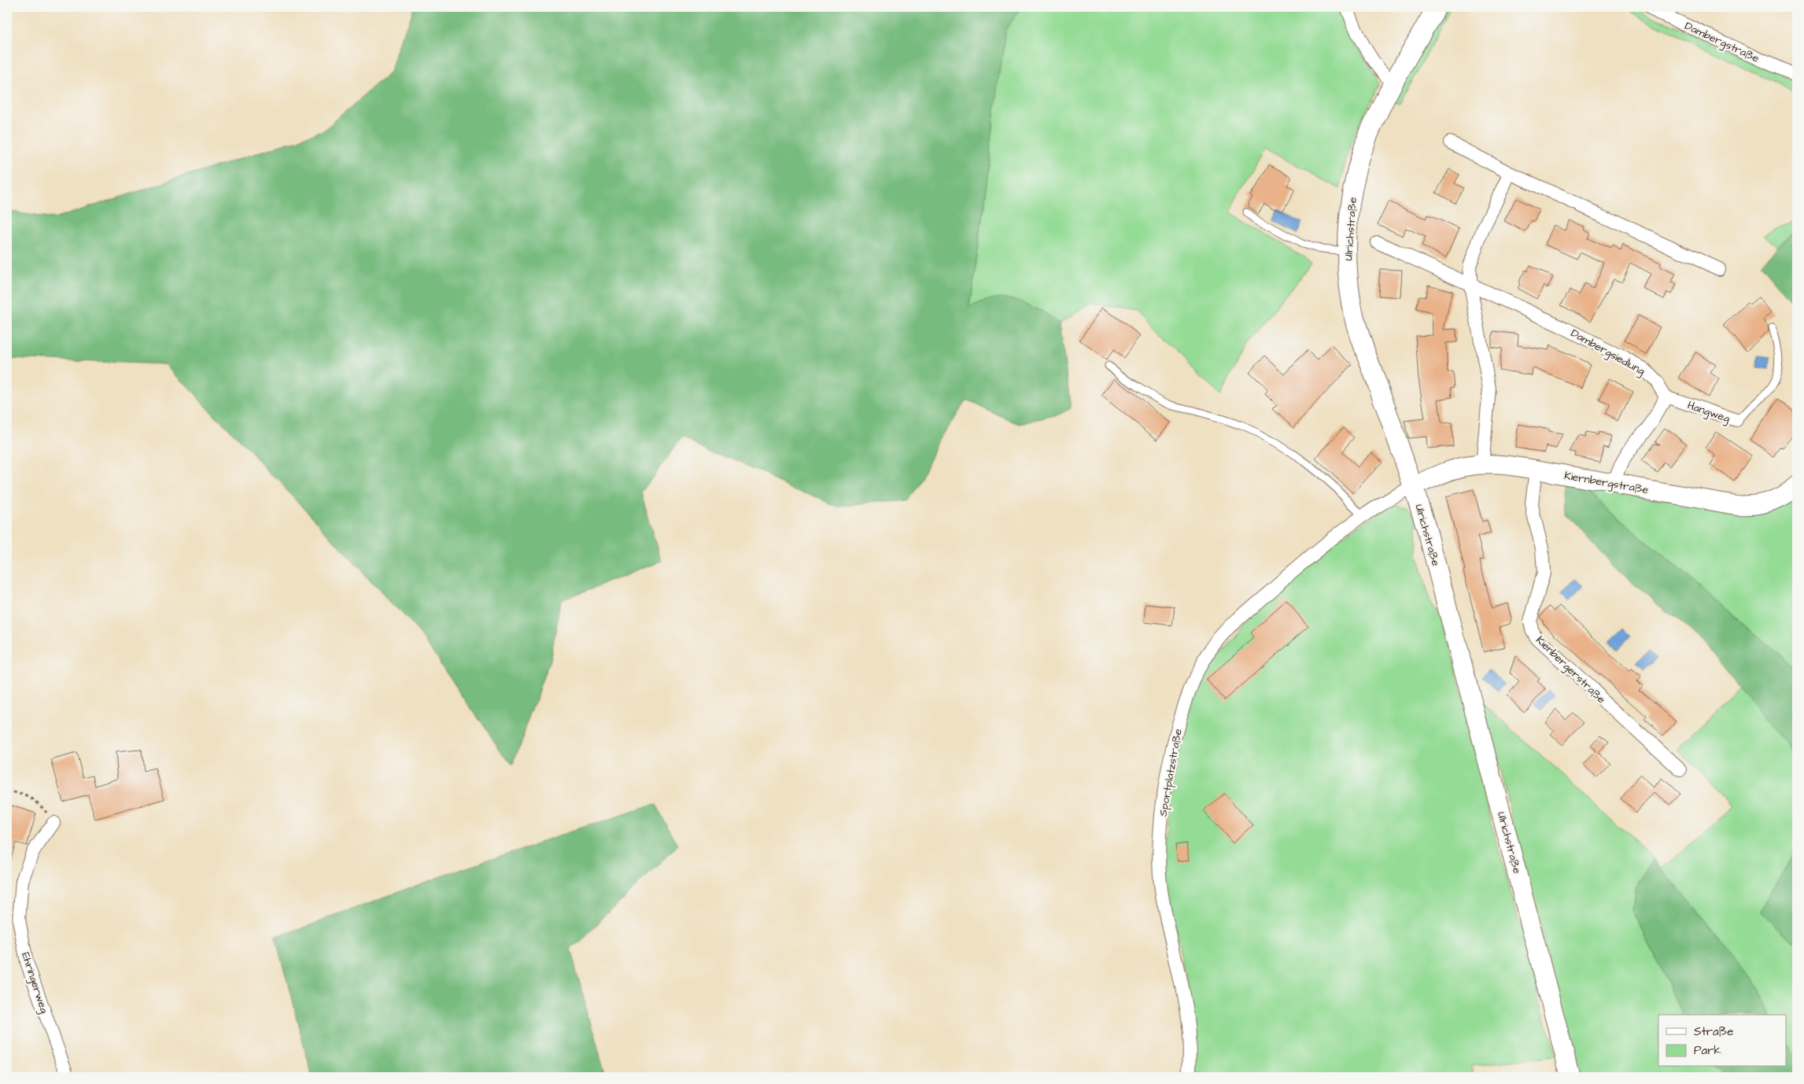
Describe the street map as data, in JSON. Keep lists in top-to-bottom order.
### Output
{
  "streets": {
    "street": [
      "Dambergstraße",
      "Ulrichstraße",
      "Dambergsiedlung",
      "Hangweg",
      "Kiernbergstraße",
      "Kienbergerstraße",
      "Sportplatzstraße",
      "Ehringerweg"
    ]
  },
  "crossings": [
    ["Ulrichstraße", "Kiernbergstraße"],
    ["Ulrichstraße", "Sportplatzstraße"],
    ["Dambergsiedlung", "Hangweg"],
    ["Kiernbergstraße", "Kienbergerstraße"],
    ["Kiernbergstraße", "Sportplatzstraße"]
  ],
  "legend": ["Straße", "Park"]
}
